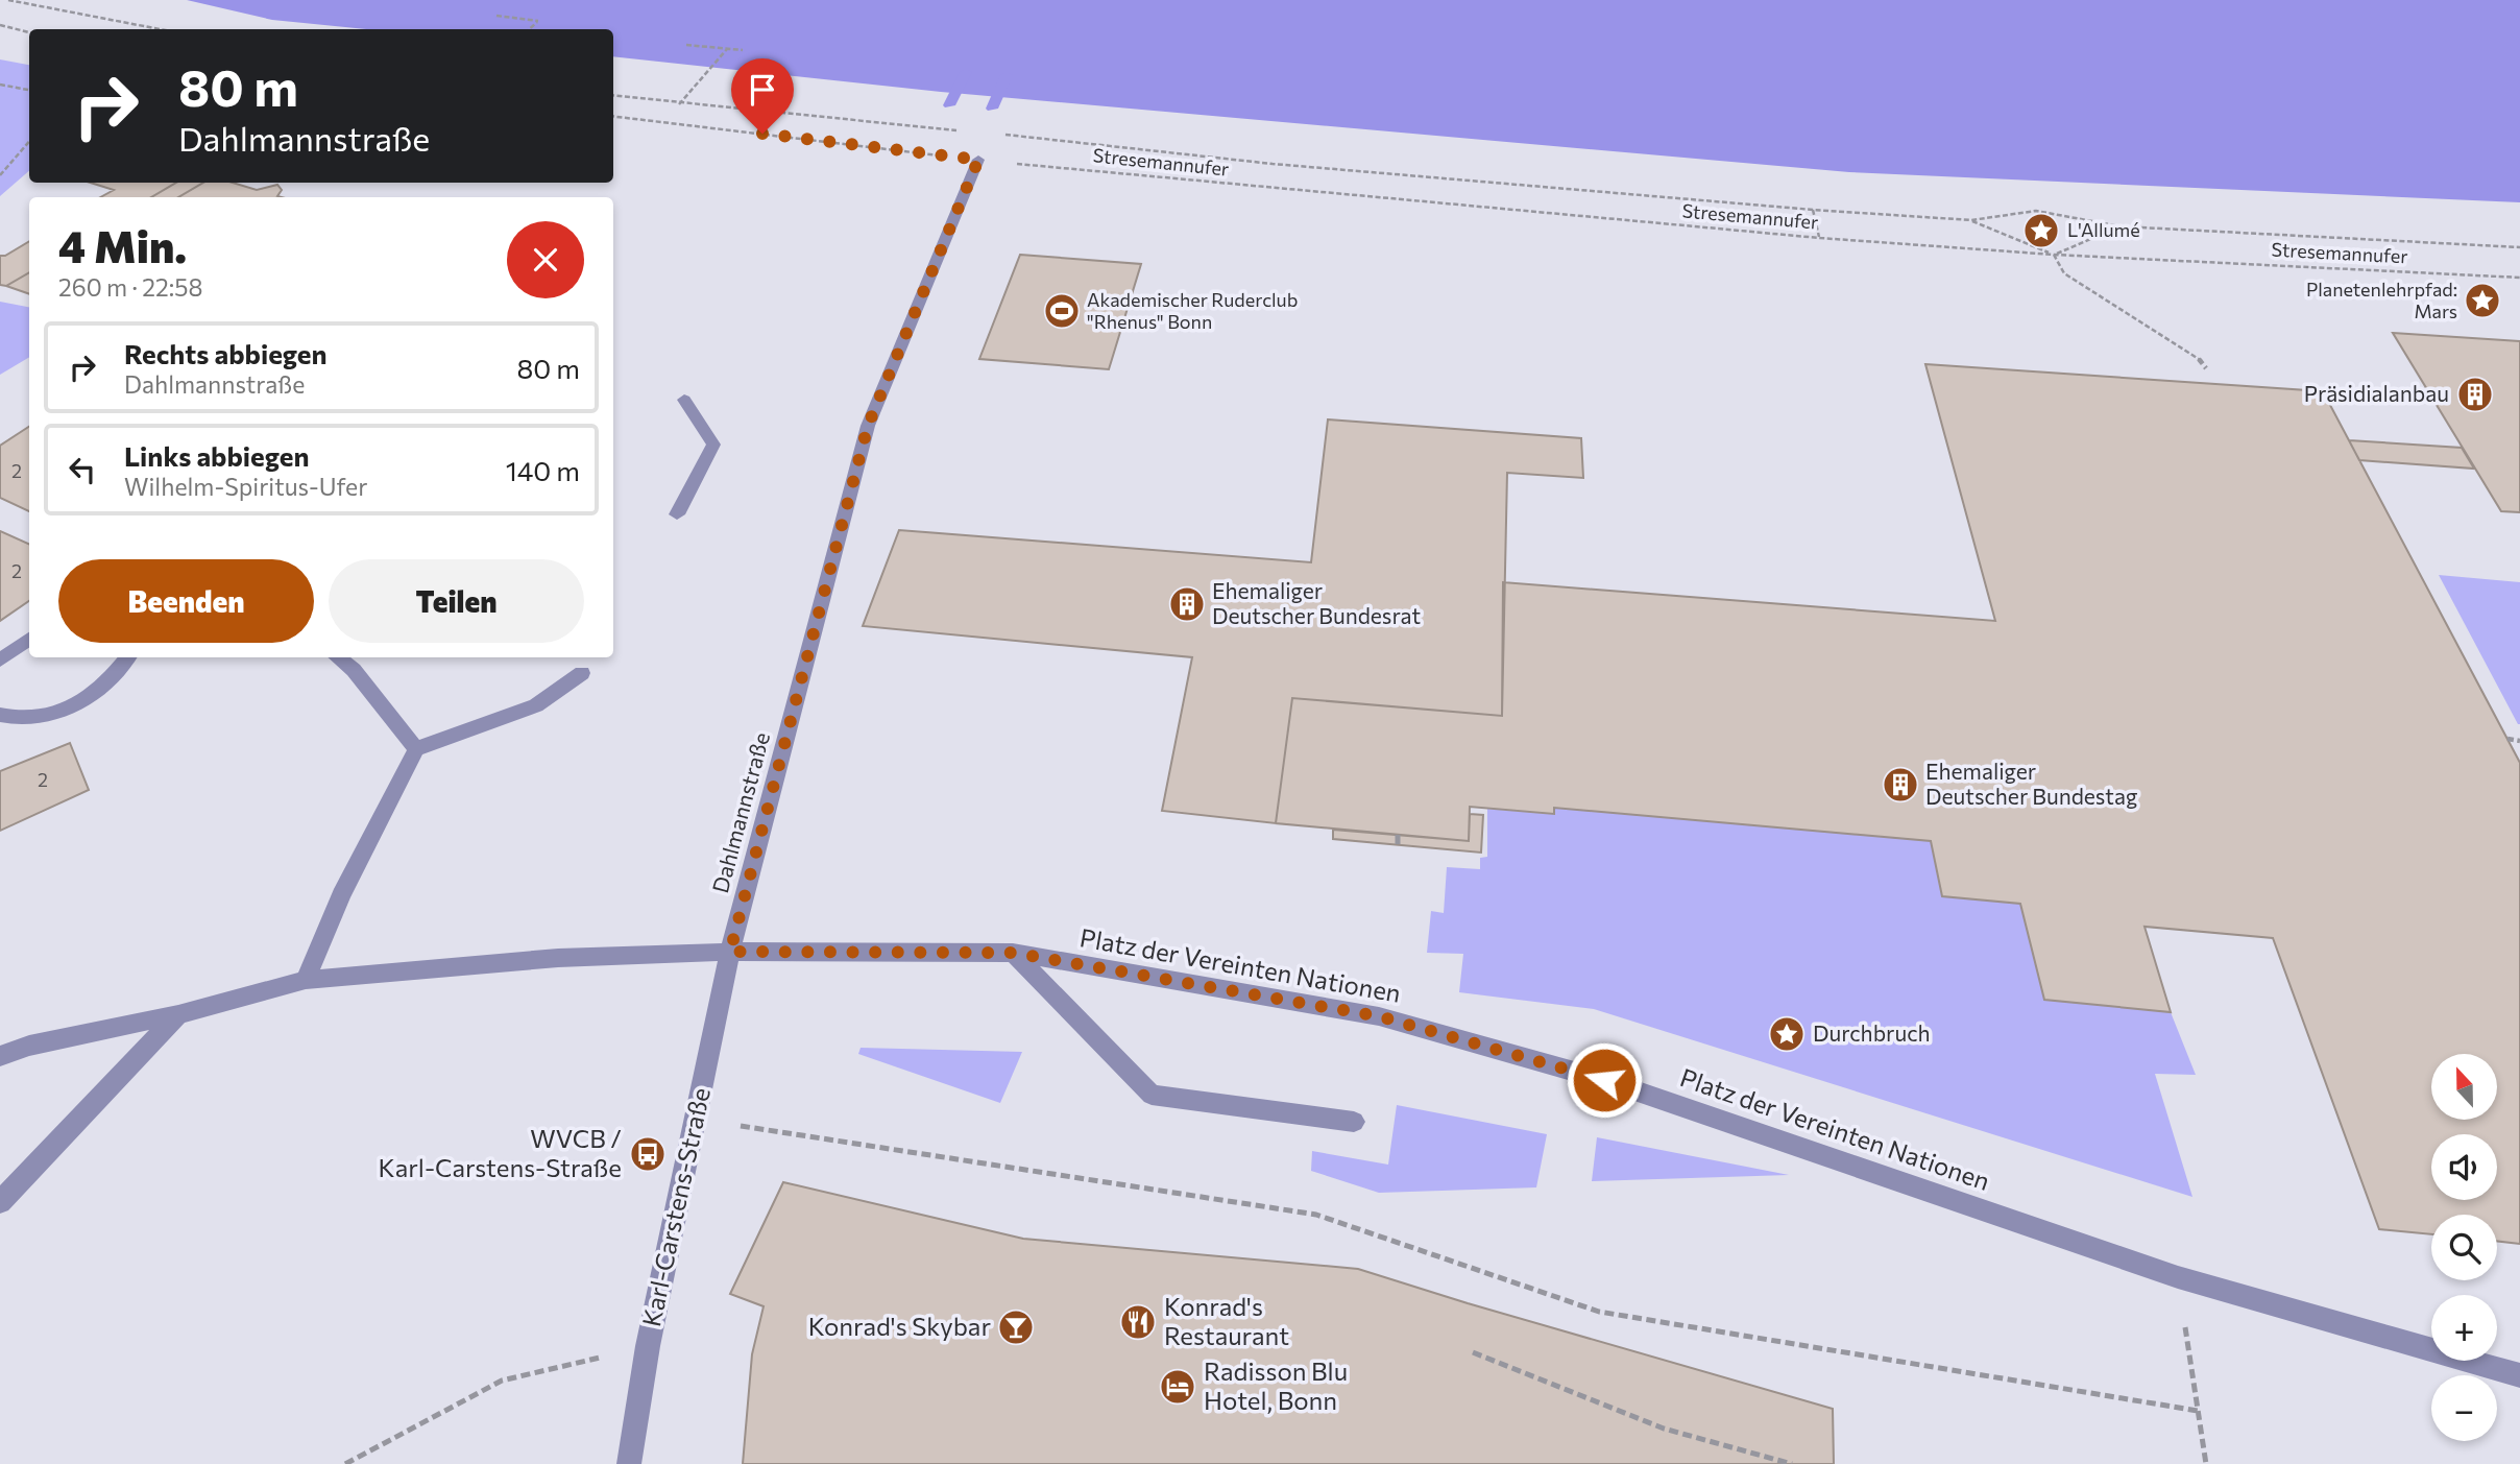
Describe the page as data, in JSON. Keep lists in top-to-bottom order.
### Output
{
  "streets": {
    "street": ["Dahlmannstraße", "Platz der Vereinten Nationen", "Karl-Carstens-Straße"],
    "path": ["Stresemannufer"]
  },
  "crossings": [
    ["Stresemannufer", "Dahlmannstraße"],
    ["Dahlmannstraße", "Platz der Vereinten Nationen"],
    ["Dahlmannstraße", "Karl-Carstens-Straße"],
    ["Platz der Vereinten Nationen", "Karl-Carstens-Straße"]
  ],
  "places": {
    "place": ["L'Allumé", "Planetenlehrpfad: Mars", "Durchbruch"],
    "sports": ["Akademischer Ruderclub \"Rhenus\" Bonn"],
    "building": ["Präsidialanbau", "Ehemaliger Deutscher Bundesrat", "Ehemaliger Deutscher Bundestag"],
    "bus stop": ["WVCB / Karl-Carstens-Straße"],
    "restaurant": ["Konrad's Restaurant"],
    "bar": ["Konrad's Skybar"],
    "hotel": ["Radisson Blu Hotel, Bonn"]
  },
  "house_numbers": ["2", "2", "2"],
  "north": "top",
  "page": {
    "turn": ["80 m", "Dahlmannstraße"],
    "heading": ["4 Min.", "260 m · 22:58"],
    "list": [
      {
        "name": "Rechts abbiegen",
        "note": "Dahlmannstraße",
        "value": "80 m"
      },
      {
        "name": "Links abbiegen",
        "note": "Wilhelm-Spiritus-Ufer",
        "value": "140 m"
      }
    ],
    "buttons": ["Beenden", "Teilen"],
    "map_buttons": ["+", "−"]
  }
}
